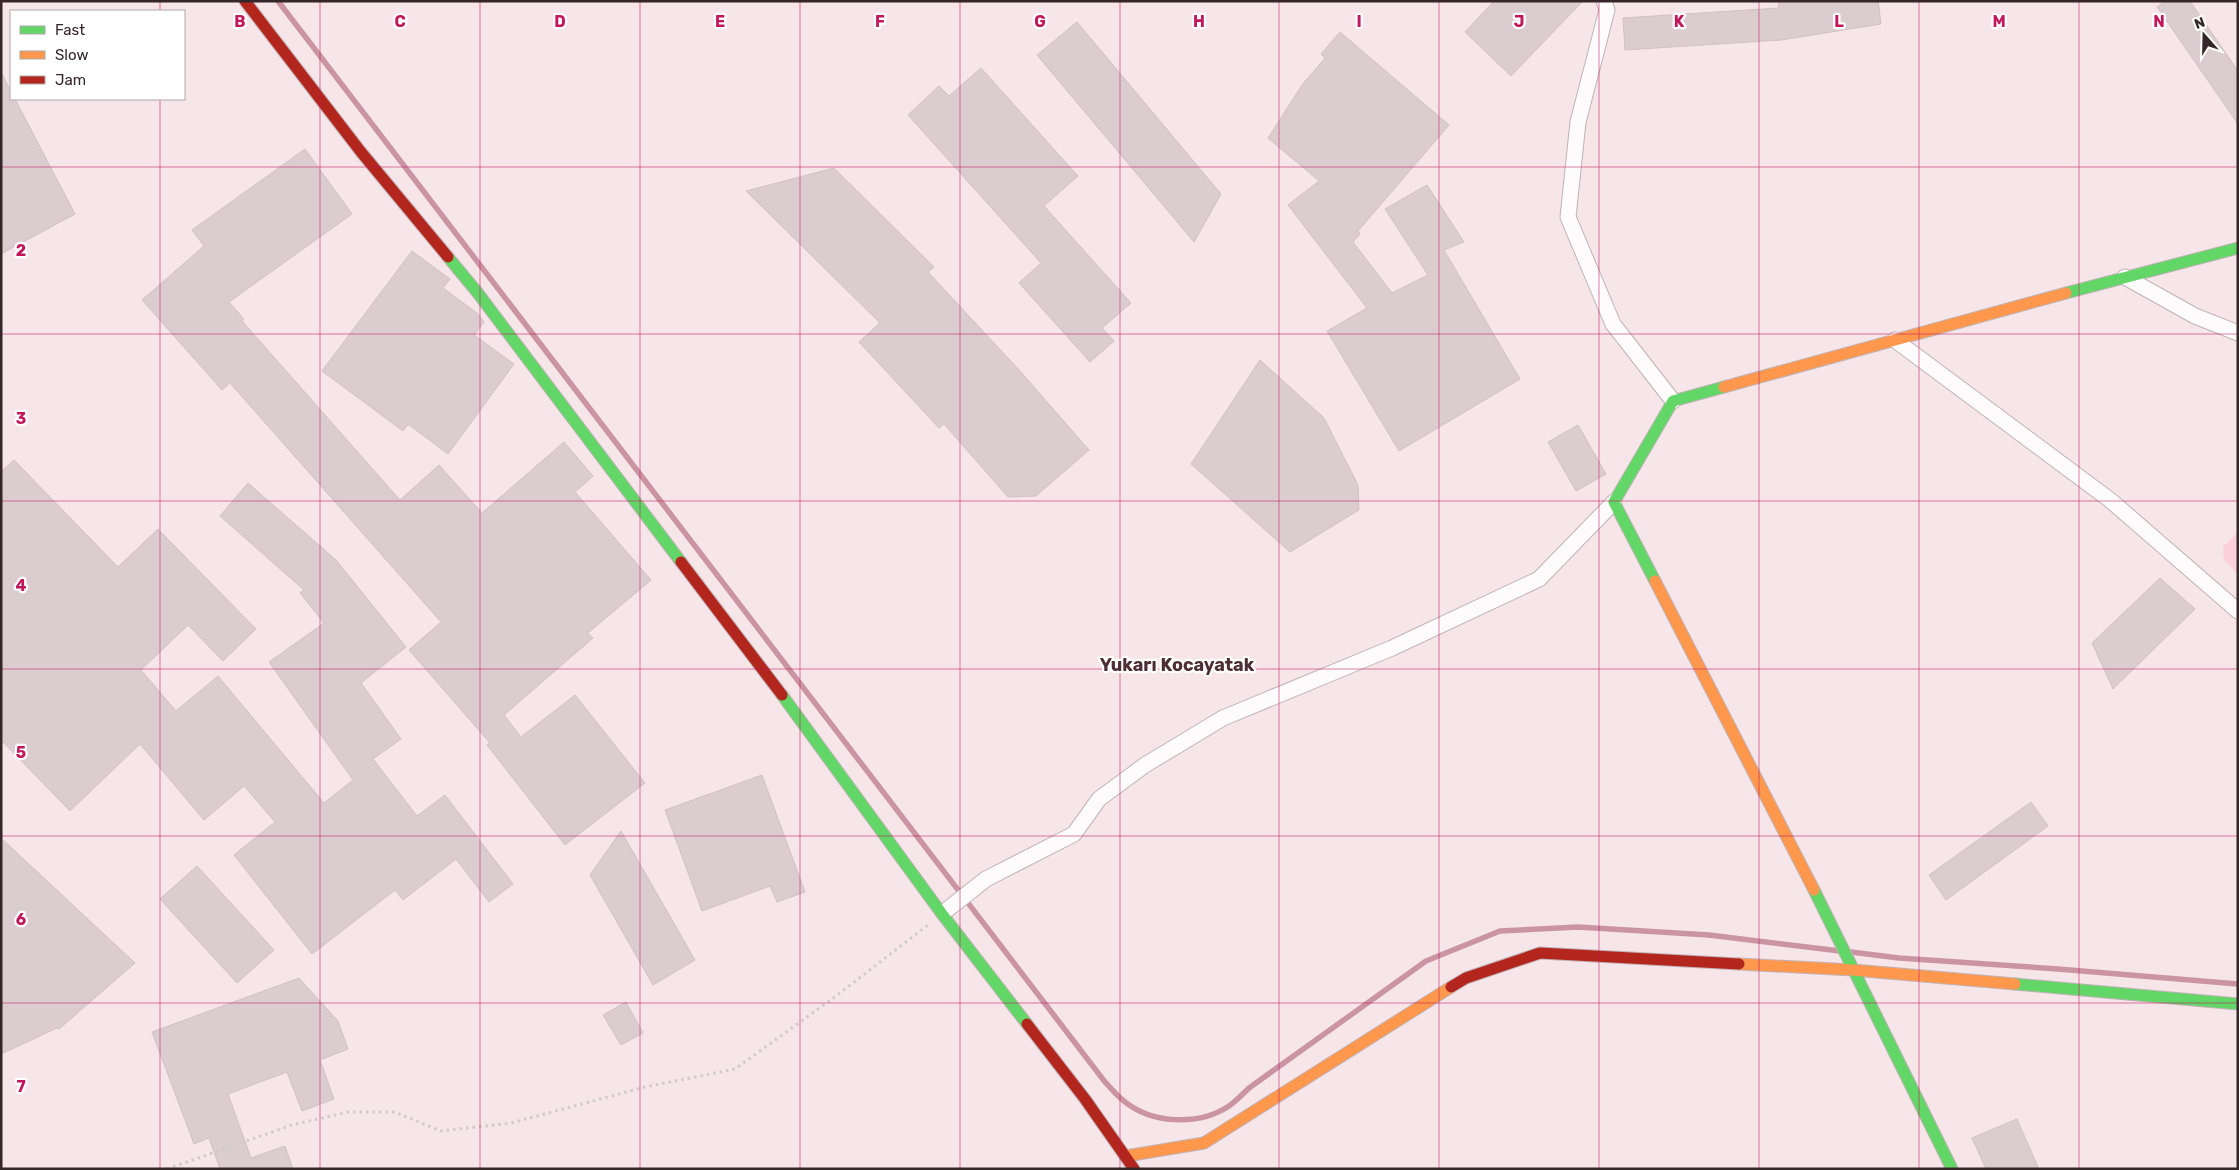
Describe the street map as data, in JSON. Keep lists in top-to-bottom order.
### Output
{
  "districts": ["Yukarı Kocayatak"],
  "legend": ["Fast", "Slow", "Jam"],
  "north": "top",
  "grid": {
    "columns": [
      "B",
      "C",
      "D",
      "E",
      "F",
      "G",
      "H",
      "I",
      "J",
      "K",
      "L",
      "M",
      "N"
    ],
    "rows": [
      "2",
      "3",
      "4",
      "5",
      "6",
      "7"
    ]
  }
}
